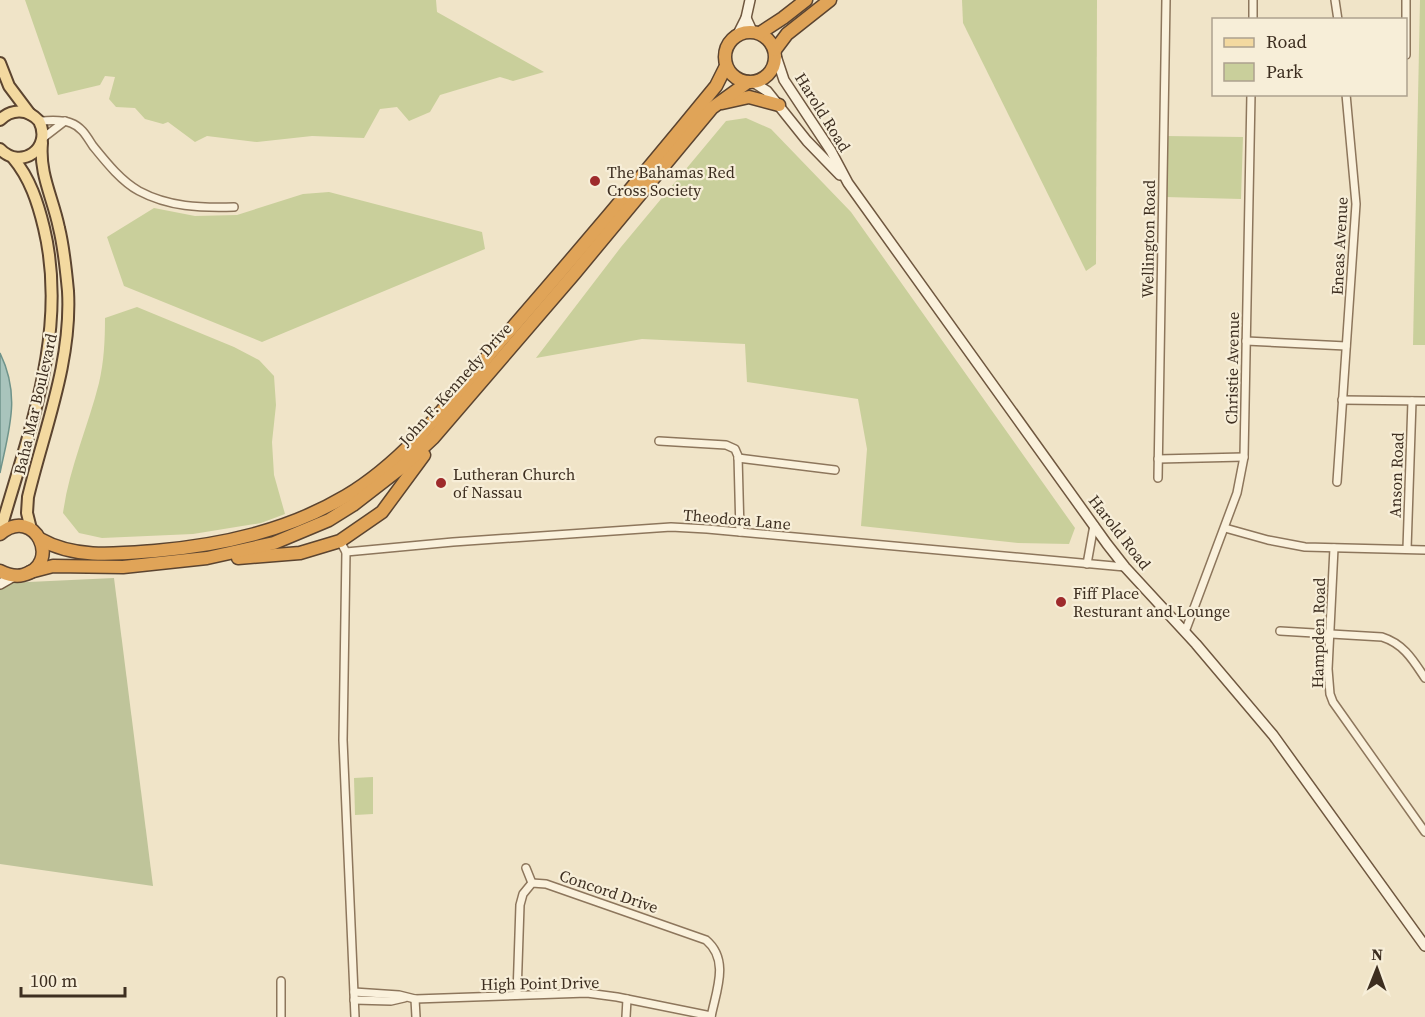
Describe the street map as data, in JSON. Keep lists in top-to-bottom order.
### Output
{
  "streets": {
    "highway": ["John F. Kennedy Drive"],
    "main road": ["Harold Road", "Baha Mar Boulevard"],
    "street": [
      "Wellington Road",
      "Eneas Avenue",
      "Christie Avenue",
      "Anson Road",
      "Theodora Lane",
      "Hampden Road",
      "Concord Drive",
      "High Point Drive"
    ]
  },
  "crossings": [
    ["Harold Road", "Christie Avenue"],
    ["Harold Road", "John F. Kennedy Drive"],
    ["Harold Road", "Theodora Lane"],
    ["John F. Kennedy Drive", "Baha Mar Boulevard"],
    ["Concord Drive", "High Point Drive"]
  ],
  "places": ["The Bahamas Red Cross Society", "Lutheran Church of Nassau", "Fiff Place Resturant and Lounge"],
  "legend": ["Road", "Park"],
  "scale_bar": "100 m",
  "north": "top"
}
